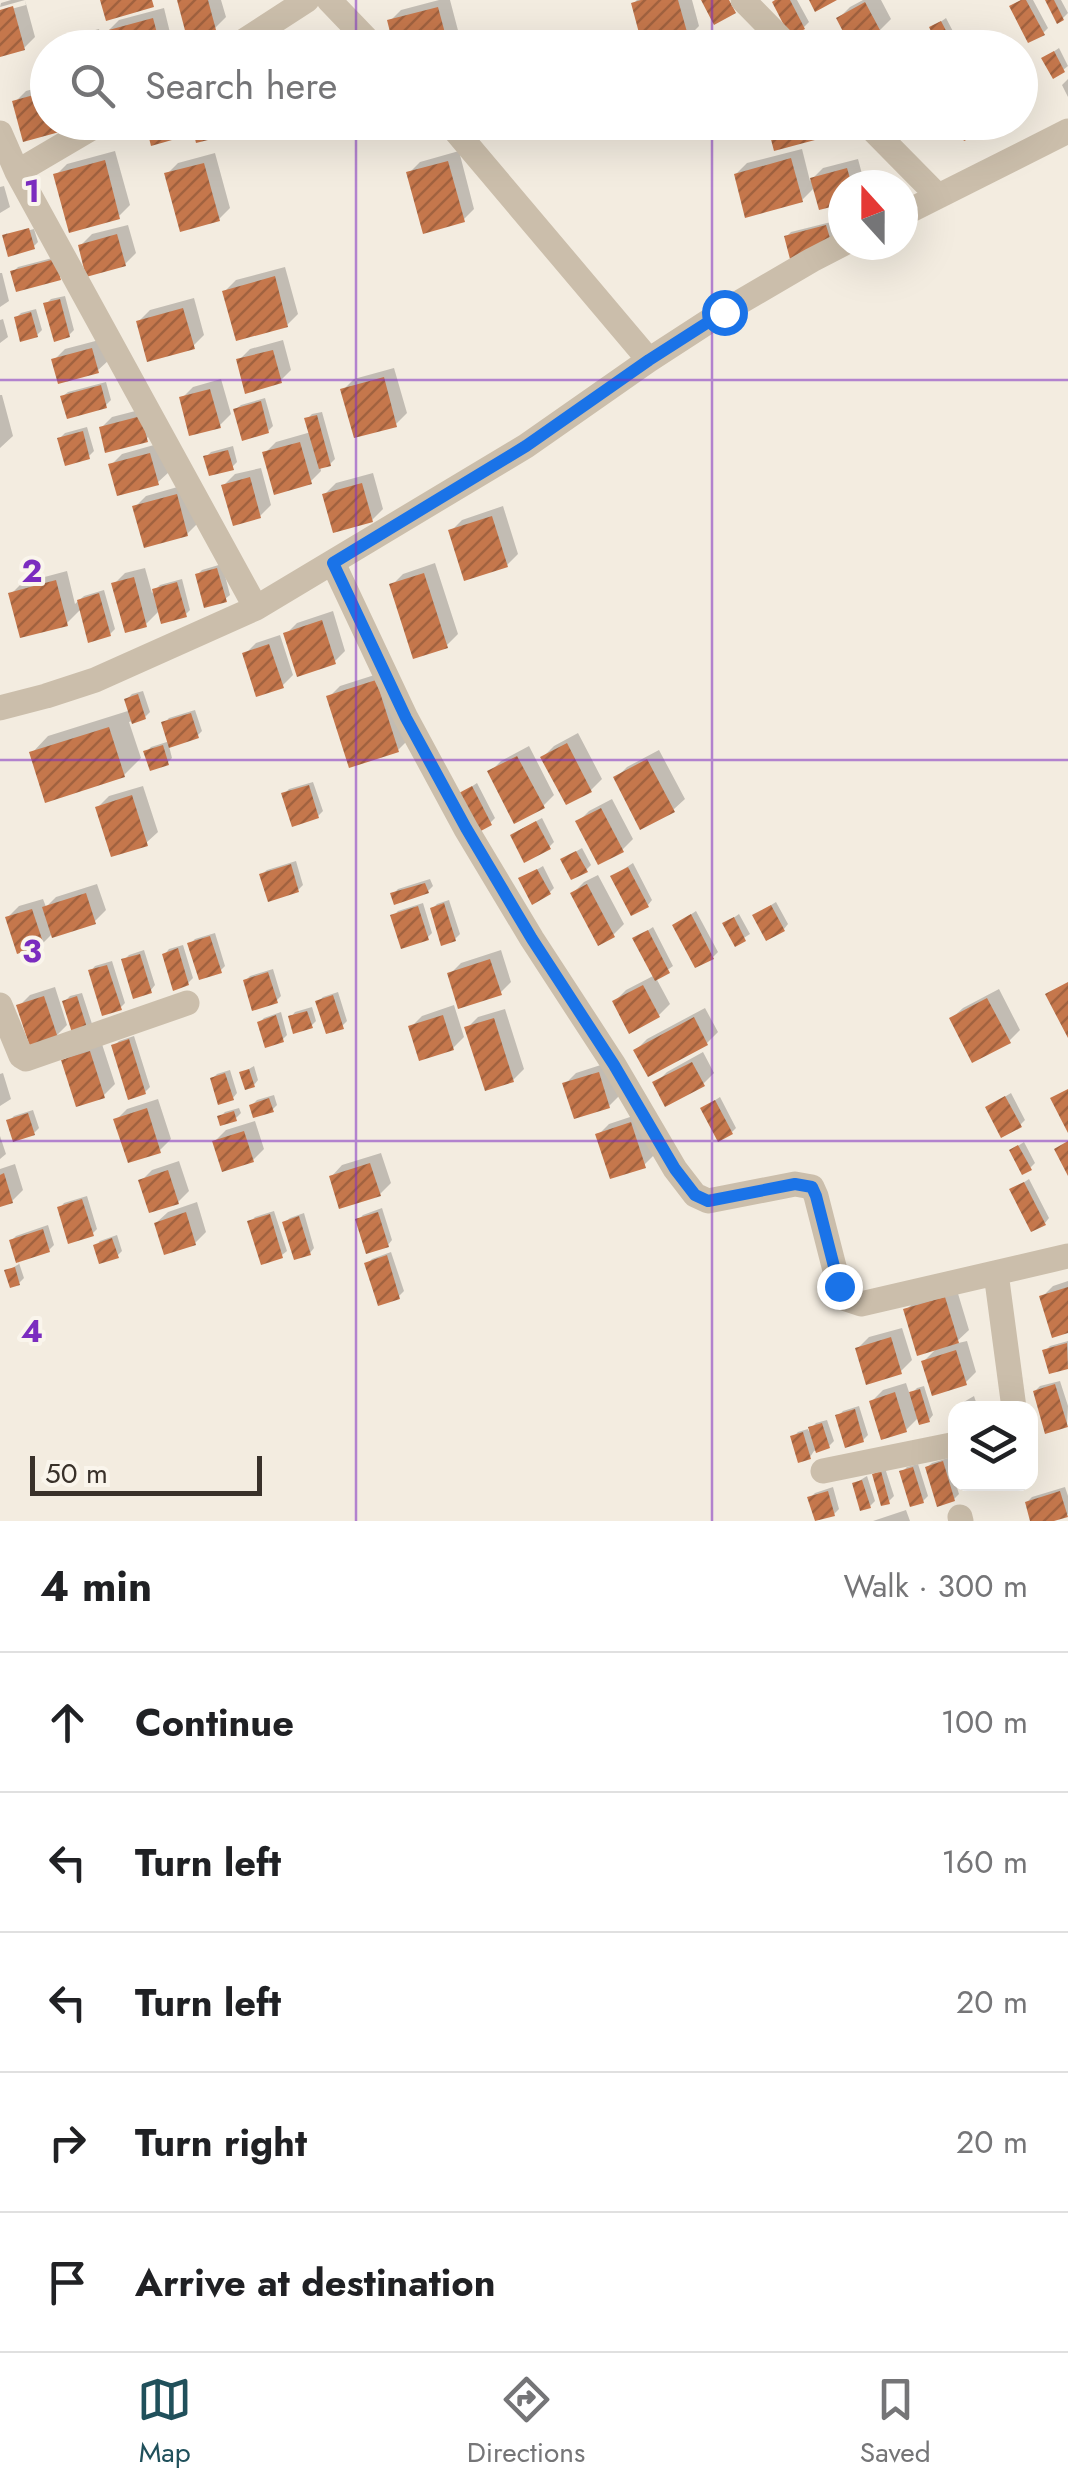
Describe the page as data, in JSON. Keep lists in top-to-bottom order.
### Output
{
  "scale_bar": "50 m",
  "north": "top",
  "page": {
    "search": "Search here",
    "scale": "50 m",
    "heading": ["4 min", "Walk · 300 m"],
    "list": [
      ["Continue", "100 m"],
      ["Turn left", "160 m"],
      ["Turn left", "20 m"],
      ["Turn right", "20 m"],
      "Arrive at destination"
    ],
    "nav": ["Map", "Directions", "Saved"]
  },
  "grid": {
    "rows": [
      "1",
      "2",
      "3",
      "4"
    ]
  }
}
